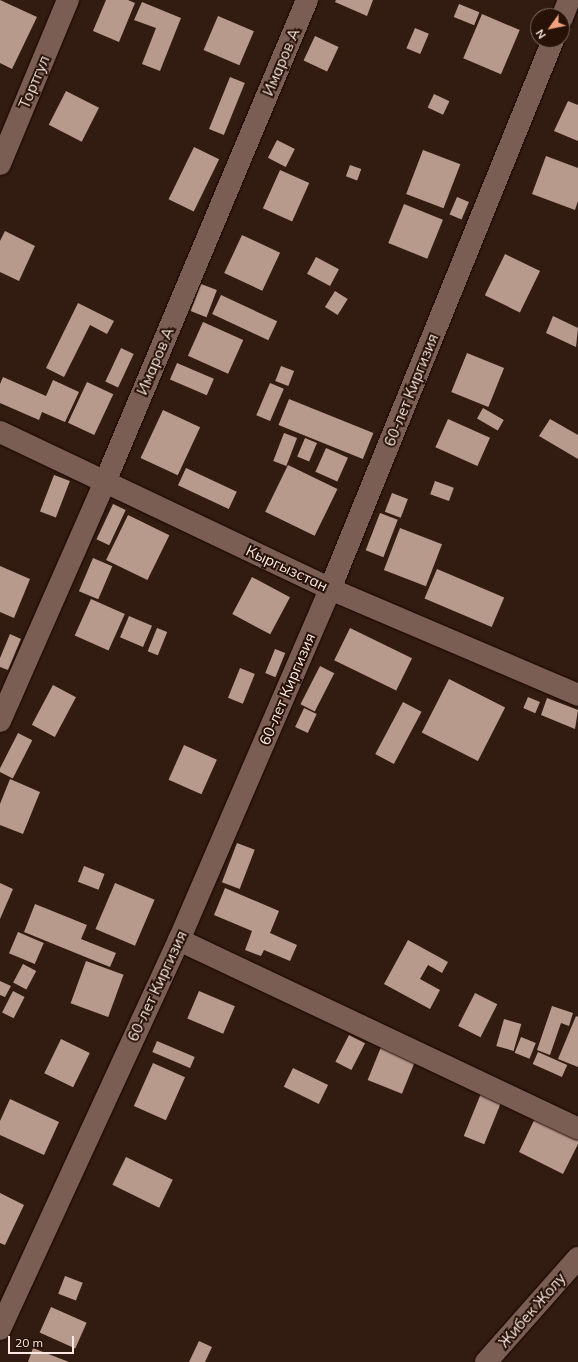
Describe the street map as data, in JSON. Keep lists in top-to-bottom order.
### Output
{
  "streets": {
    "street": [
      "Имаров А",
      "Тортгул",
      "60-лет Киргизия",
      "Кыргызстан",
      "Жибек Жолу"
    ]
  },
  "crossings": [
    ["Имаров А", "Кыргызстан"],
    ["60-лет Киргизия", "Кыргызстан"]
  ],
  "scale_bar": "20 m",
  "north": "bottom left"
}
